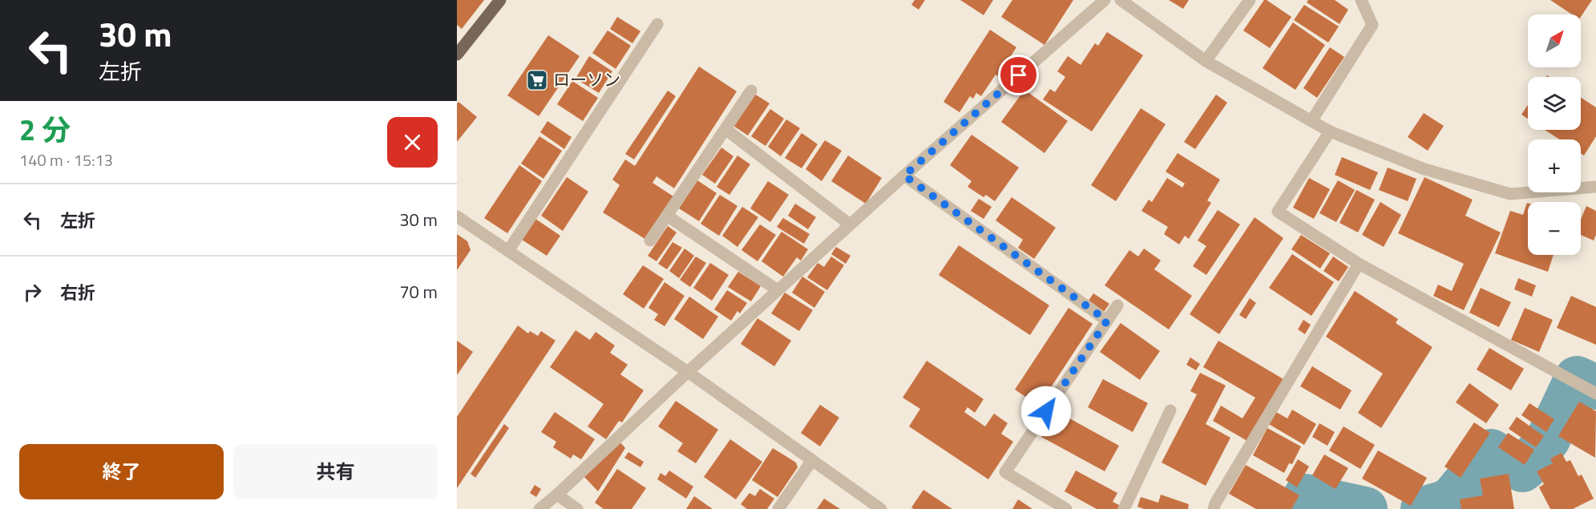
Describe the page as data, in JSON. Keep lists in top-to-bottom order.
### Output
{
  "places": {
    "supermarket": ["ローソン"]
  },
  "north": "top right",
  "page": {
    "turn": ["30 m", "左折"],
    "map_buttons": ["+", "−"],
    "heading": ["2 分", "140 m · 15:13"],
    "list": [
      {
        "name": "左折",
        "value": "30 m"
      },
      {
        "name": "右折",
        "value": "70 m"
      }
    ],
    "buttons": ["終了", "共有"]
  }
}
